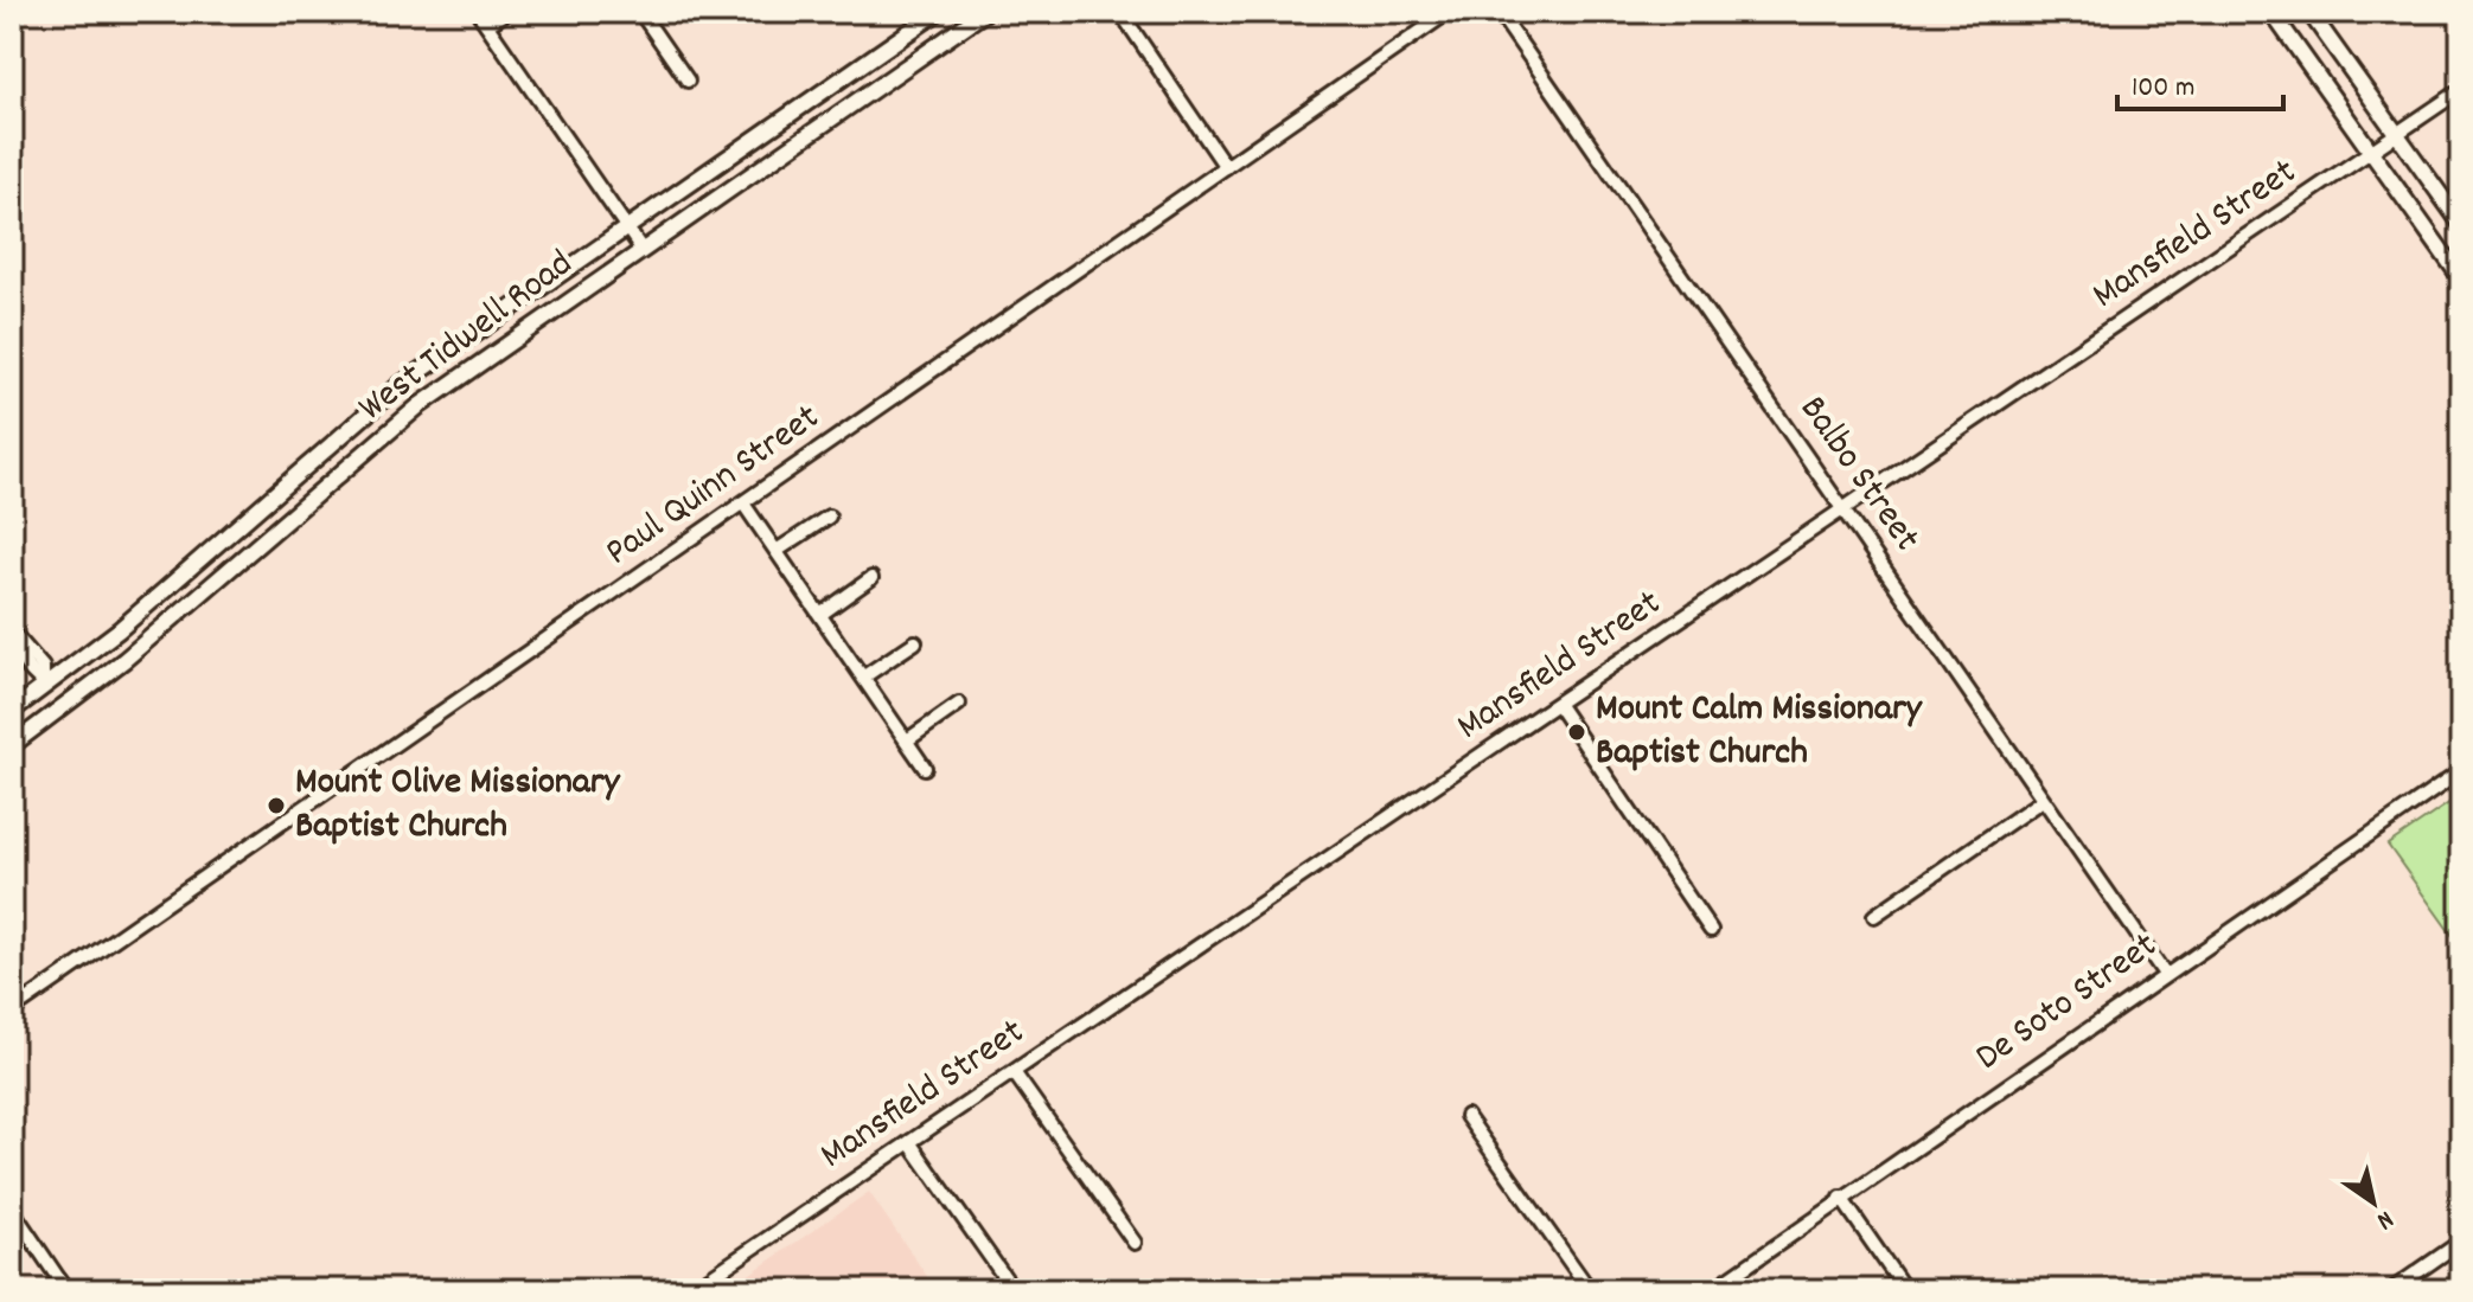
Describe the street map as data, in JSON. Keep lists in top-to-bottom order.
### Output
{
  "streets": {
    "main road": ["West Tidwell Road"],
    "street": [
      "Mansfield Street",
      "Balbo Street",
      "Paul Quinn Street",
      "De Soto Street"
    ]
  },
  "crossings": [
    ["Mansfield Street", "Balbo Street"],
    ["Balbo Street", "De Soto Street"]
  ],
  "places": ["Mount Calm Missionary Baptist Church", "Mount Olive Missionary Baptist Church"],
  "scale_bar": "100 m",
  "north": "bottom right"
}
